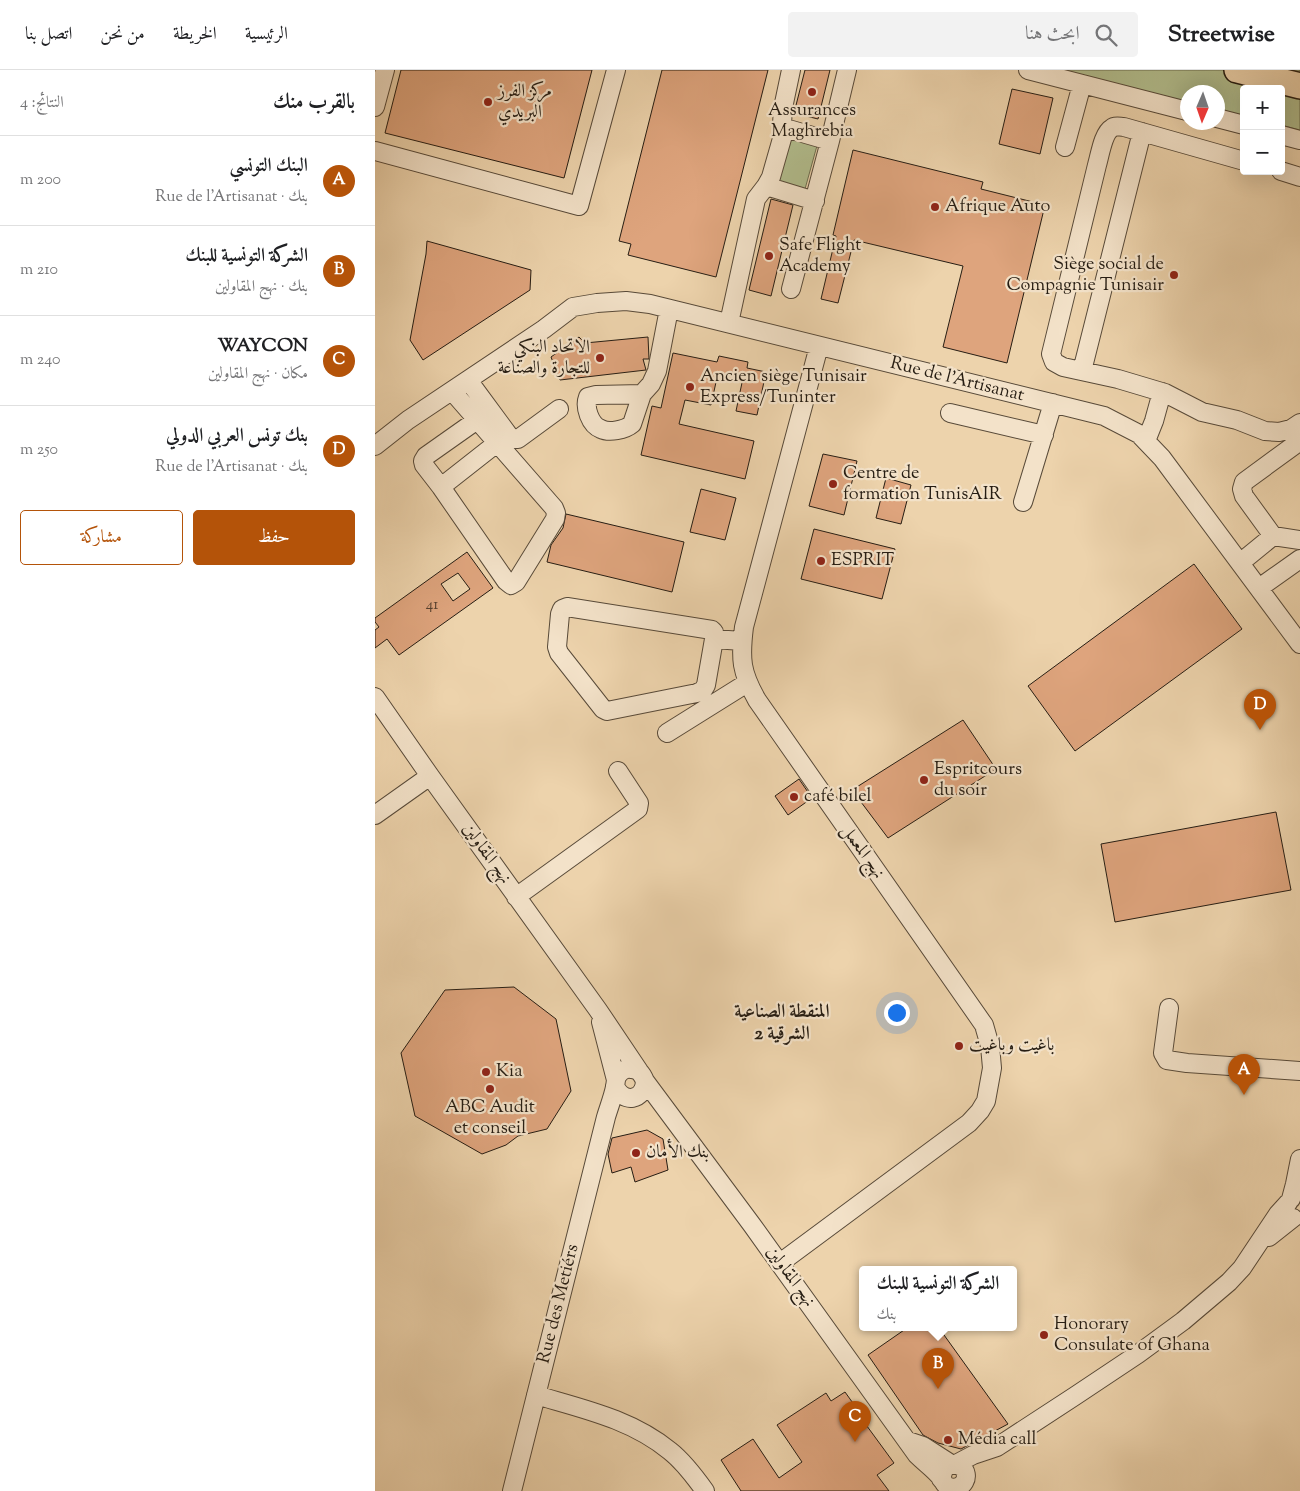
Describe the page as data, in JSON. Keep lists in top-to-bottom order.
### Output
{
  "streets": {
    "street": [
      "Rue de l'Artisanat",
      "نهج المعمل",
      "نهج المقاولين",
      "Rue des Metiérs"
    ]
  },
  "crossings": [
    ["Rue de l'Artisanat", "نهج المعمل"],
    ["نهج المعمل", "نهج المقاولين"],
    ["نهج المقاولين", "Rue des Metiérs"]
  ],
  "districts": ["المنقطة الصناعية الشرقية 2"],
  "places": [
    "Assurances Maghrebia",
    "مركز الفرز البريدي",
    "Afrique Auto",
    "Safe Flight Academy",
    "Siège social de Compagnie Tunisair",
    "الاتحاد البنكي للتجارة والصناعة",
    "Ancien siège Tunisair Express/Tuninter",
    "Centre de formation TunisAIR",
    "ESPRIT",
    "Espritcours du soir",
    "café bilel",
    "باغيت وباغيت",
    "Kia",
    "ABC Audit et conseil",
    "بنك الأمان",
    "Honorary Consulate of Ghana",
    "Média call"
  ],
  "house_numbers": ["41"],
  "north": "bottom",
  "page": {
    "header": "Streetwise",
    "search": "ابحث هنا",
    "nav": [
      "الرئيسية",
      "الخريطة",
      "من نحن",
      "اتصل بنا"
    ],
    "heading": ["بالقرب منك", "النتائج: 4"],
    "map_buttons": ["+", "−"],
    "list": [
      {
        "mark": "A",
        "name": "البنك التونسي",
        "note": "بنك · Rue de l'Artisanat",
        "value": "200 m"
      },
      {
        "mark": "B",
        "name": "الشركة التونسية للبنك",
        "note": "بنك · نهج المقاولين",
        "value": "210 m"
      },
      {
        "mark": "C",
        "name": "WAYCON",
        "note": "مكان · نهج المقاولين",
        "value": "240 m"
      },
      {
        "mark": "D",
        "name": "بنك تونس العربي الدولي",
        "note": "بنك · Rue de l'Artisanat",
        "value": "250 m"
      }
    ],
    "buttons": ["حفظ", "مشاركة"],
    "pins": [
      "D",
      "A",
      "B",
      "C"
    ],
    "popup": ["الشركة التونسية للبنك", "بنك"]
  }
}
